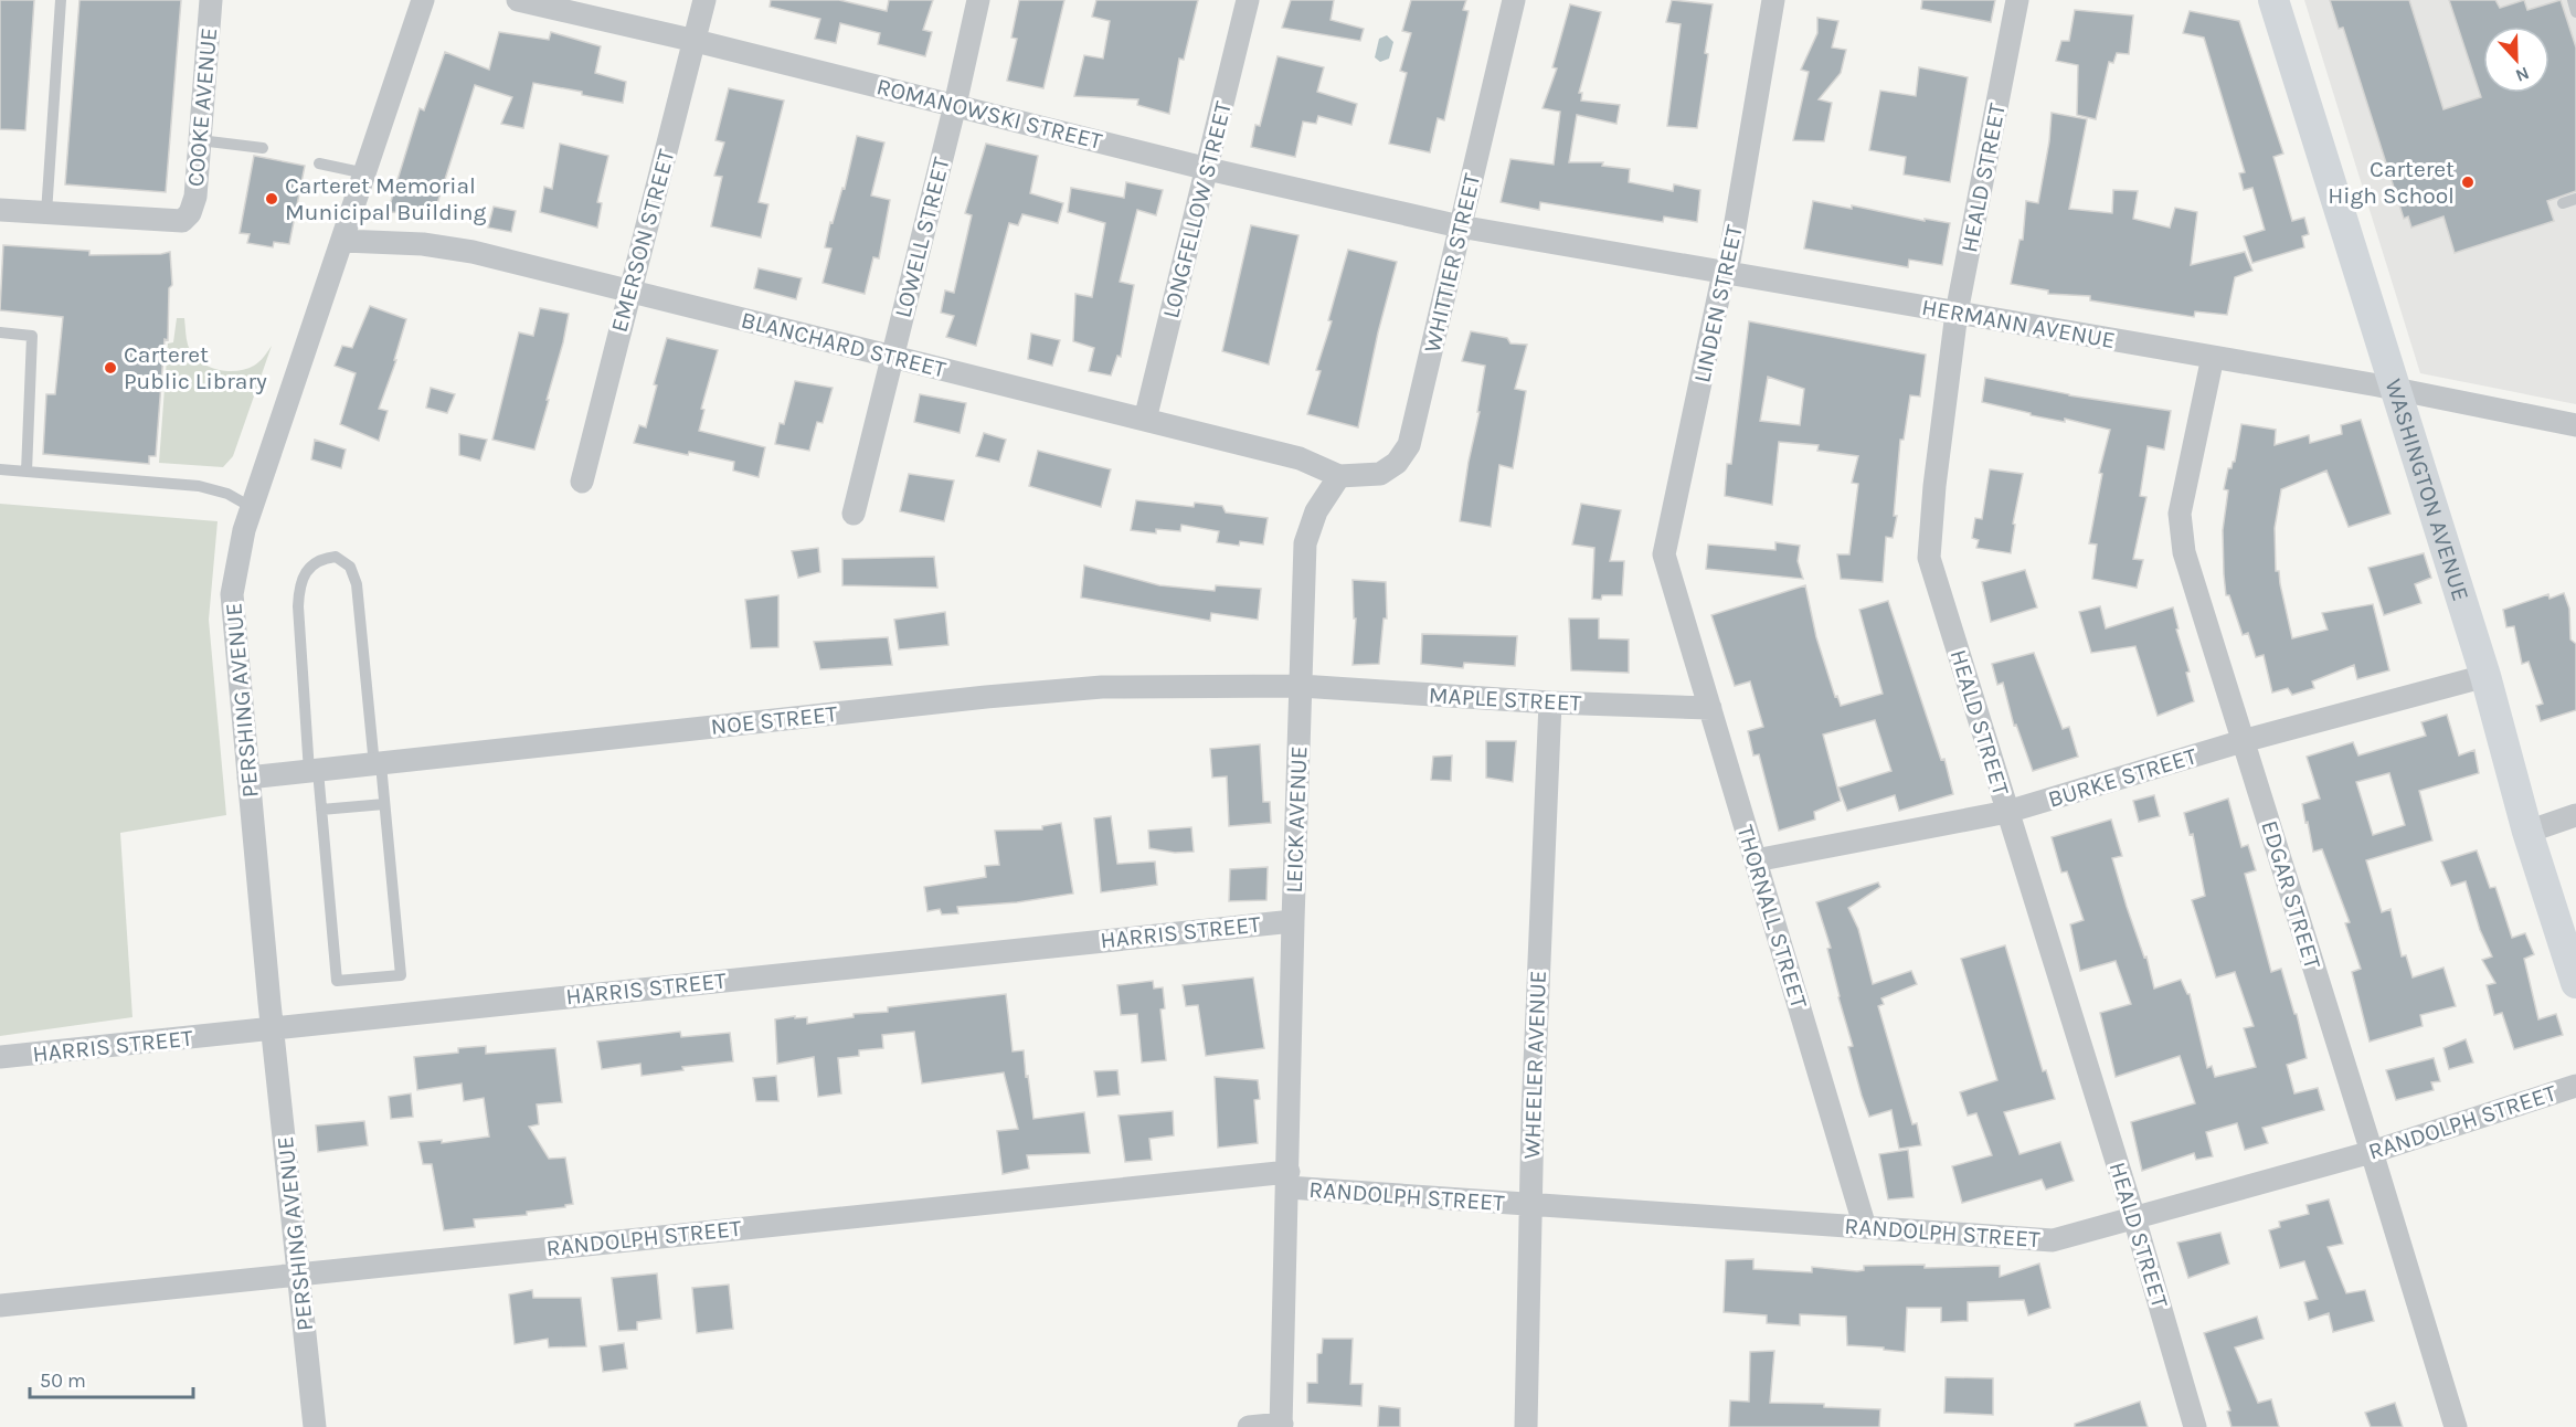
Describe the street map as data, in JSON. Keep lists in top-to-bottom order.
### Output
{
  "streets": {
    "street": [
      "COOKE AVENUE",
      "ROMANOWSKI STREET",
      "HEALD STREET",
      "LONGFELLOW STREET",
      "LOWELL STREET",
      "EMERSON STREET",
      "WHITTIER STREET",
      "LINDEN STREET",
      "HERMANN AVENUE",
      "BLANCHARD STREET",
      "WASHINGTON AVENUE",
      "MAPLE STREET",
      "PERSHING AVENUE",
      "NOE STREET",
      "BURKE STREET",
      "LEICK AVENUE",
      "EDGAR STREET",
      "THORNALL STREET",
      "HARRIS STREET",
      "WHEELER AVENUE",
      "RANDOLPH STREET"
    ]
  },
  "crossings": [
    ["ROMANOWSKI STREET", "LONGFELLOW STREET"],
    ["ROMANOWSKI STREET", "LOWELL STREET"],
    ["ROMANOWSKI STREET", "EMERSON STREET"],
    ["ROMANOWSKI STREET", "WHITTIER STREET"],
    ["ROMANOWSKI STREET", "HERMANN AVENUE"],
    ["HEALD STREET", "HERMANN AVENUE"],
    ["HEALD STREET", "BURKE STREET"],
    ["HEALD STREET", "RANDOLPH STREET"],
    ["LONGFELLOW STREET", "BLANCHARD STREET"],
    ["LOWELL STREET", "BLANCHARD STREET"],
    ["EMERSON STREET", "BLANCHARD STREET"],
    ["WHITTIER STREET", "HERMANN AVENUE"],
    ["WHITTIER STREET", "BLANCHARD STREET"],
    ["WHITTIER STREET", "LEICK AVENUE"],
    ["LINDEN STREET", "HERMANN AVENUE"],
    ["LINDEN STREET", "THORNALL STREET"],
    ["HERMANN AVENUE", "WASHINGTON AVENUE"],
    ["HERMANN AVENUE", "EDGAR STREET"],
    ["BLANCHARD STREET", "PERSHING AVENUE"],
    ["BLANCHARD STREET", "LEICK AVENUE"],
    ["WASHINGTON AVENUE", "BURKE STREET"],
    ["MAPLE STREET", "NOE STREET"],
    ["MAPLE STREET", "LEICK AVENUE"],
    ["MAPLE STREET", "THORNALL STREET"],
    ["MAPLE STREET", "WHEELER AVENUE"],
    ["PERSHING AVENUE", "NOE STREET"],
    ["PERSHING AVENUE", "HARRIS STREET"],
    ["PERSHING AVENUE", "RANDOLPH STREET"],
    ["NOE STREET", "LEICK AVENUE"],
    ["BURKE STREET", "EDGAR STREET"],
    ["BURKE STREET", "THORNALL STREET"],
    ["LEICK AVENUE", "HARRIS STREET"],
    ["LEICK AVENUE", "RANDOLPH STREET"],
    ["EDGAR STREET", "RANDOLPH STREET"],
    ["THORNALL STREET", "RANDOLPH STREET"],
    ["WHEELER AVENUE", "RANDOLPH STREET"]
  ],
  "places": ["Carteret High School", "Carteret Memorial Municipal Building", "Carteret Public Library"],
  "scale_bar": "50 m",
  "north": "bottom"
}
